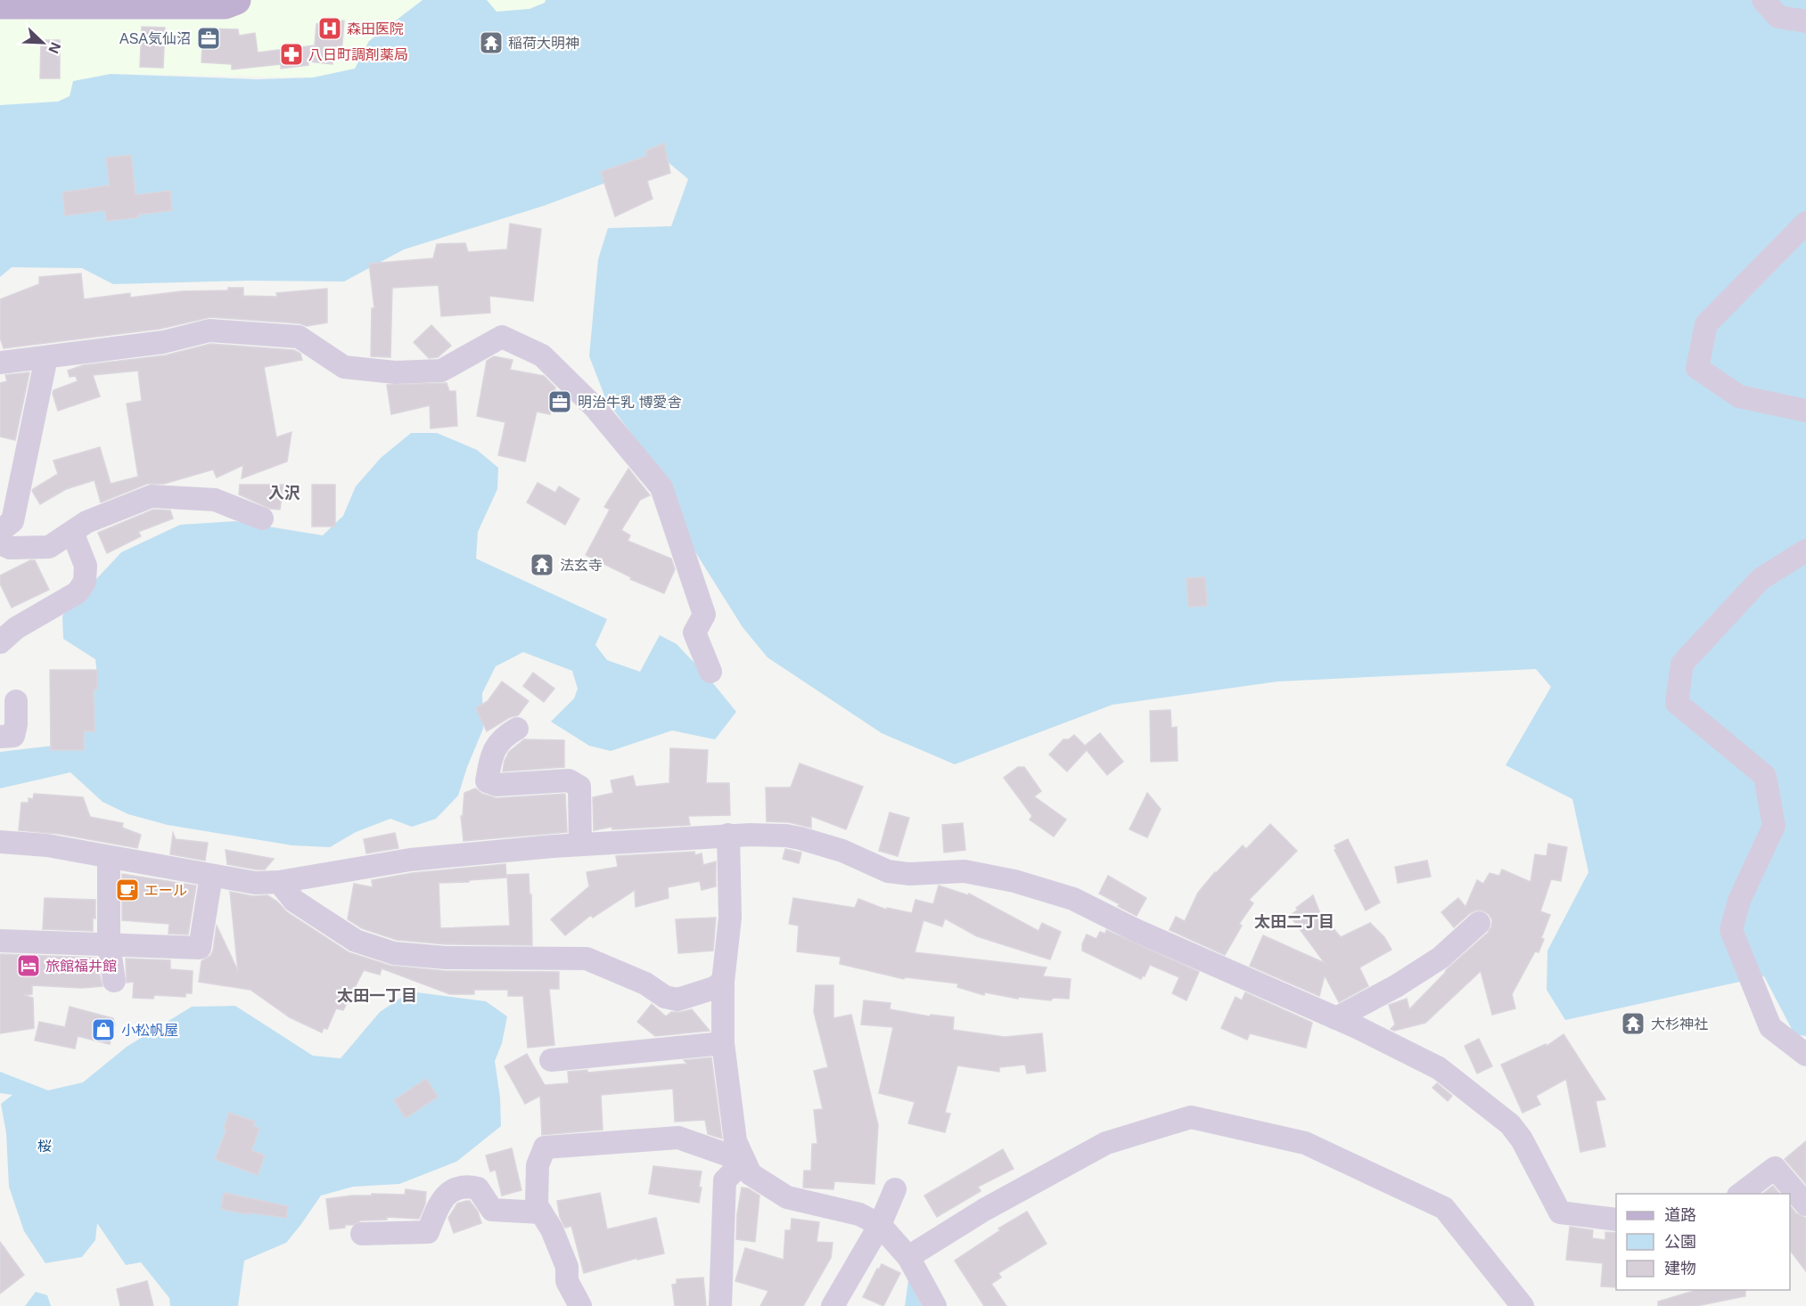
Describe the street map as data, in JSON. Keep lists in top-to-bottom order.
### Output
{
  "districts": ["入沢", "太田二丁目", "太田一丁目"],
  "parks": ["桜"],
  "places": {
    "hospital": ["森田医院"],
    "office": ["ASA気仙沼", "明治牛乳 博愛舎"],
    "temple": ["稲荷大明神", "法玄寺", "大杉神社"],
    "pharmacy": ["八日町調剤薬局"],
    "cafe": ["エール"],
    "hotel": ["旅館福井館"],
    "shop": ["小松帆屋"]
  },
  "legend": ["道路", "公園", "建物"],
  "north": "bottom right"
}
